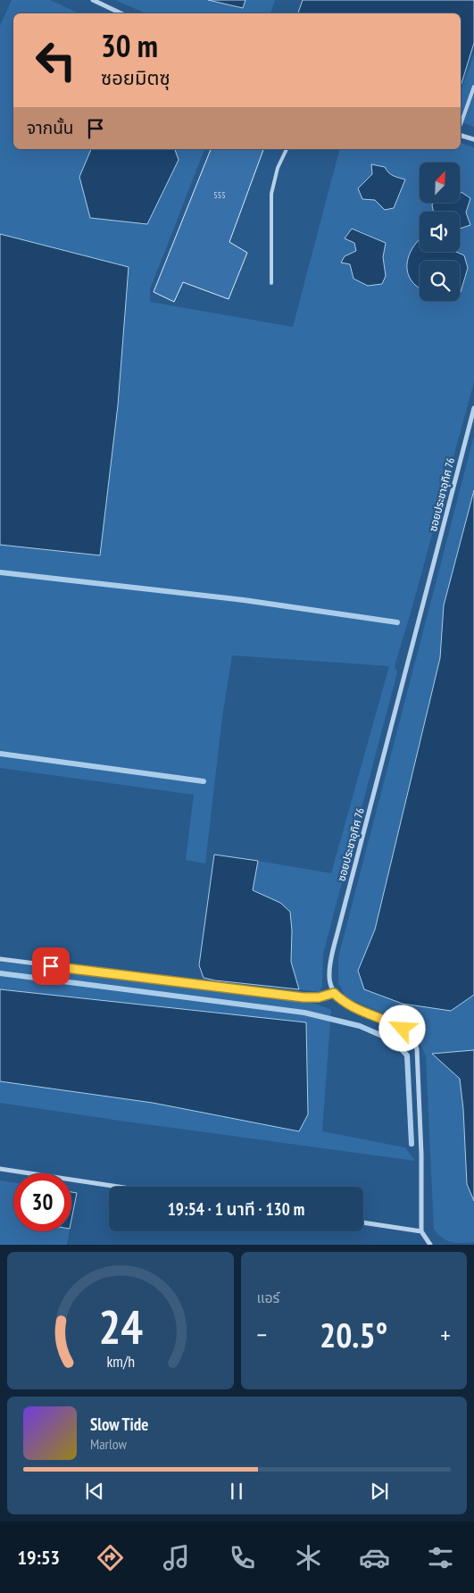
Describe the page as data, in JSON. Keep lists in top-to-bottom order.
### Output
{
  "streets": {
    "street": ["ซอยประชาอุทิศ 76"]
  },
  "house_numbers": ["555"],
  "north": "top right",
  "page": {
    "turn": ["30 m", "ซอยมิตซุ"],
    "then": "จากนั้น",
    "limit": "30",
    "trip": "19:54 · 1 นาที · 130 m",
    "tile": "แอร์",
    "heat": ["−", "20.5°", "+"],
    "song": ["Slow Tide", "Marlow"],
    "tabs": "19:53",
    "gauge": ["24", "km/h"]
  }
}
